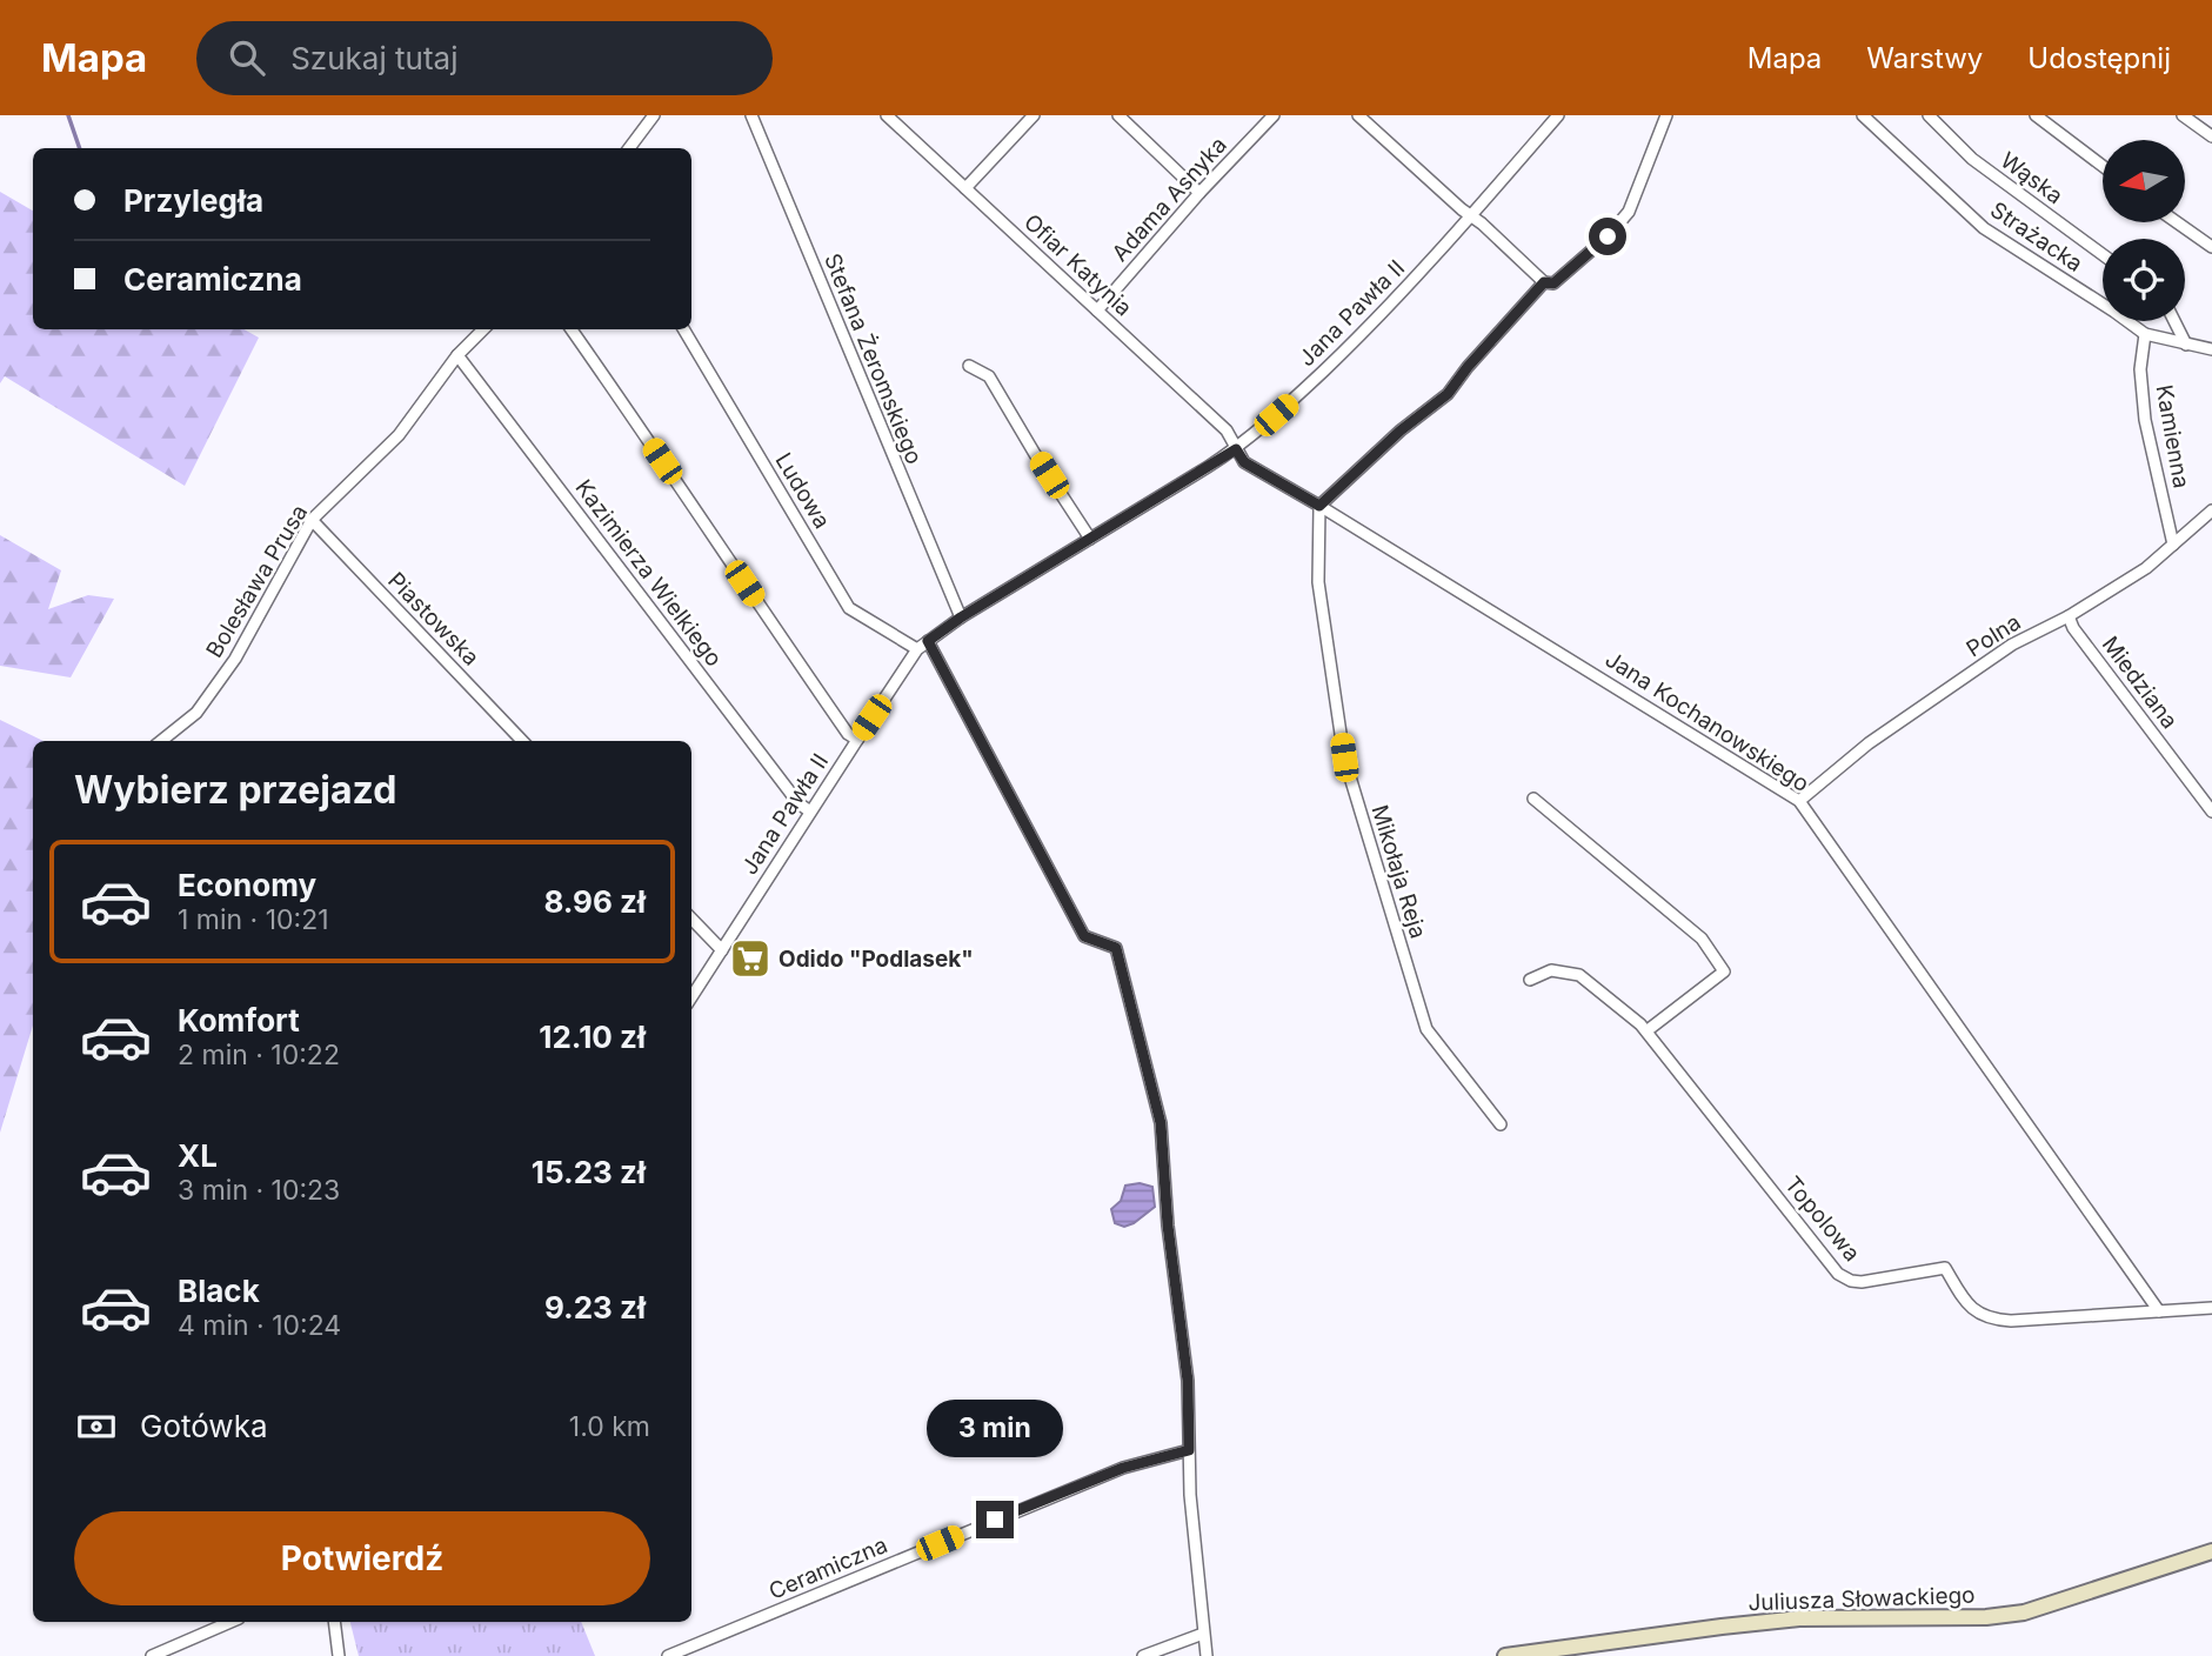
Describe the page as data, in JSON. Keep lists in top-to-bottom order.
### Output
{
  "streets": {
    "street": [
      "Wąska",
      "Adama Asnyka",
      "Strażacka",
      "Ofiar Katynia",
      "Jana Pawła II",
      "Stefana Żeromskiego",
      "Kamienna",
      "Ludowa",
      "Kazimierza Wielkiego",
      "Bolesława Prusa",
      "Piastowska",
      "Polna",
      "Miedziana",
      "Jana Kochanowskiego",
      "Mikołaja Reja",
      "Topolowa",
      "Ceramiczna",
      "Juliusza Słowackiego"
    ]
  },
  "crossings": [
    ["Adama Asnyka", "Ofiar Katynia"],
    ["Strażacka", "Kamienna"],
    ["Ofiar Katynia", "Jana Pawła II"],
    ["Ofiar Katynia", "Jana Kochanowskiego"],
    ["Jana Pawła II", "Stefana Żeromskiego"],
    ["Jana Pawła II", "Ludowa"],
    ["Jana Pawła II", "Kazimierza Wielkiego"],
    ["Jana Pawła II", "Jana Kochanowskiego"],
    ["Kamienna", "Polna"],
    ["Kazimierza Wielkiego", "Bolesława Prusa"],
    ["Bolesława Prusa", "Piastowska"],
    ["Polna", "Miedziana"],
    ["Polna", "Jana Kochanowskiego"],
    ["Jana Kochanowskiego", "Mikołaja Reja"],
    ["Jana Kochanowskiego", "Topolowa"]
  ],
  "places": {
    "supermarket": ["Odido \"Podlasek\""]
  },
  "north": "left",
  "page": {
    "header": "Mapa",
    "search": "Szukaj tutaj",
    "nav": ["Mapa", "Warstwy", "Udostępnij"],
    "banner": ["Przyległa", "Ceramiczna"],
    "heading": "Wybierz przejazd",
    "list": [
      {
        "name": "Economy",
        "note": "1 min · 10:21",
        "value": "8.96 zł"
      },
      {
        "name": "Komfort",
        "note": "2 min · 10:22",
        "value": "12.10 zł"
      },
      {
        "name": "XL",
        "note": "3 min · 10:23",
        "value": "15.23 zł"
      },
      {
        "name": "Black",
        "note": "4 min · 10:24",
        "value": "9.23 zł"
      }
    ],
    "pay": ["Gotówka", "1.0 km"],
    "bubble": "3 min",
    "buttons": "Potwierdź"
  }
}
